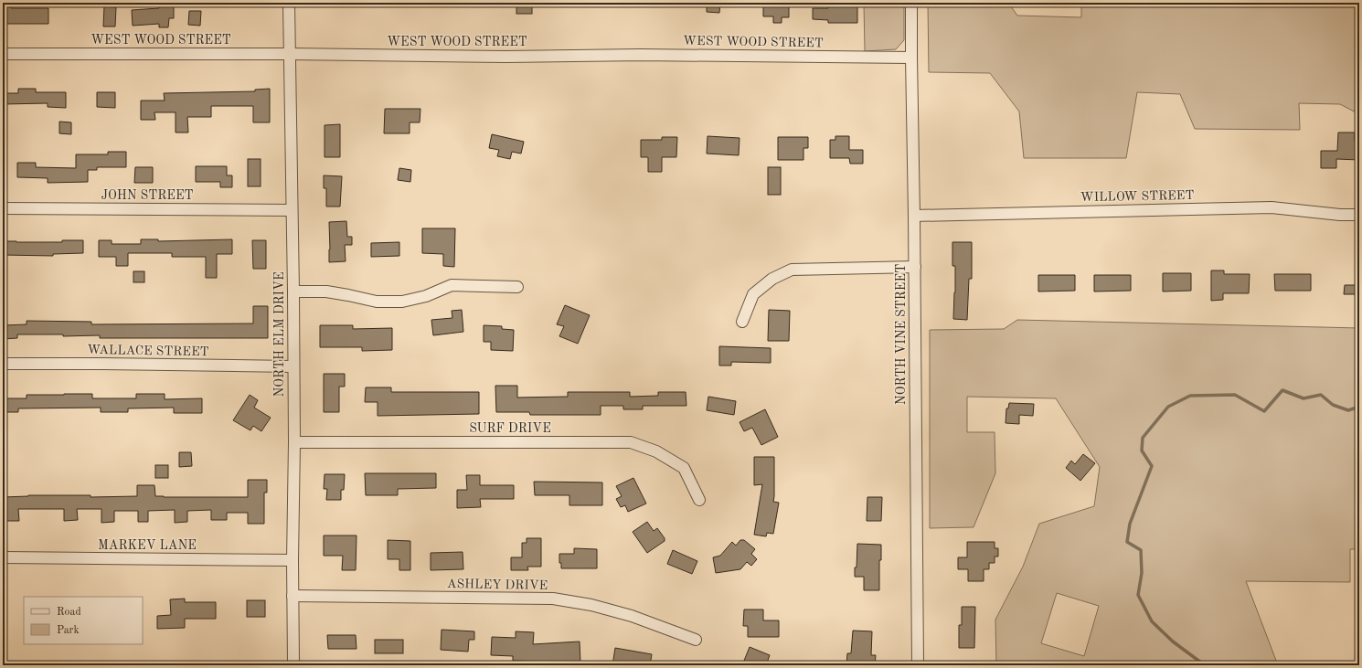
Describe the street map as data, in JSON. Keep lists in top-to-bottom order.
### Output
{
  "streets": {
    "street": [
      "WEST WOOD STREET",
      "JOHN STREET",
      "WILLOW STREET",
      "NORTH ELM DRIVE",
      "NORTH VINE STREET",
      "WALLACE STREET",
      "SURF DRIVE",
      "MARKEV LANE",
      "ASHLEY DRIVE"
    ]
  },
  "crossings": [
    ["WEST WOOD STREET", "NORTH ELM DRIVE"],
    ["WEST WOOD STREET", "NORTH VINE STREET"],
    ["JOHN STREET", "NORTH ELM DRIVE"],
    ["WILLOW STREET", "NORTH VINE STREET"],
    ["NORTH ELM DRIVE", "WALLACE STREET"],
    ["NORTH ELM DRIVE", "SURF DRIVE"],
    ["NORTH ELM DRIVE", "MARKEV LANE"],
    ["NORTH ELM DRIVE", "ASHLEY DRIVE"]
  ],
  "legend": ["Road", "Park"]
}
